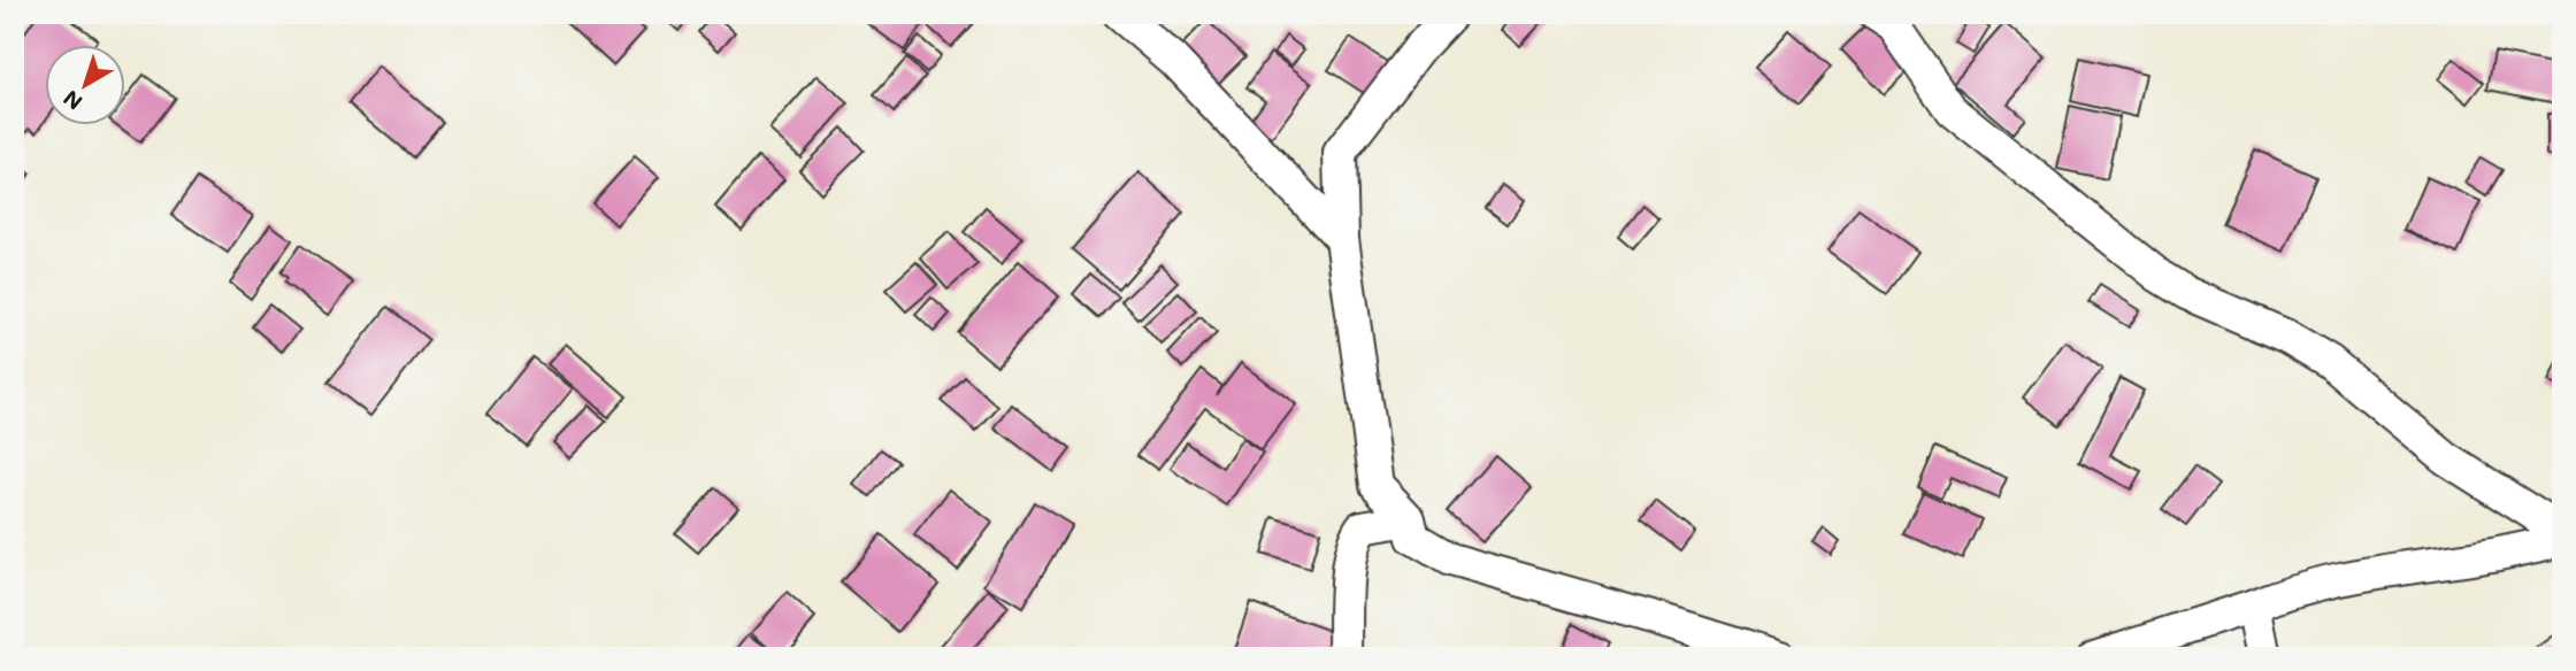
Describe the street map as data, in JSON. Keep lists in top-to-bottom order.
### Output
{
  "north": "bottom left"
}
